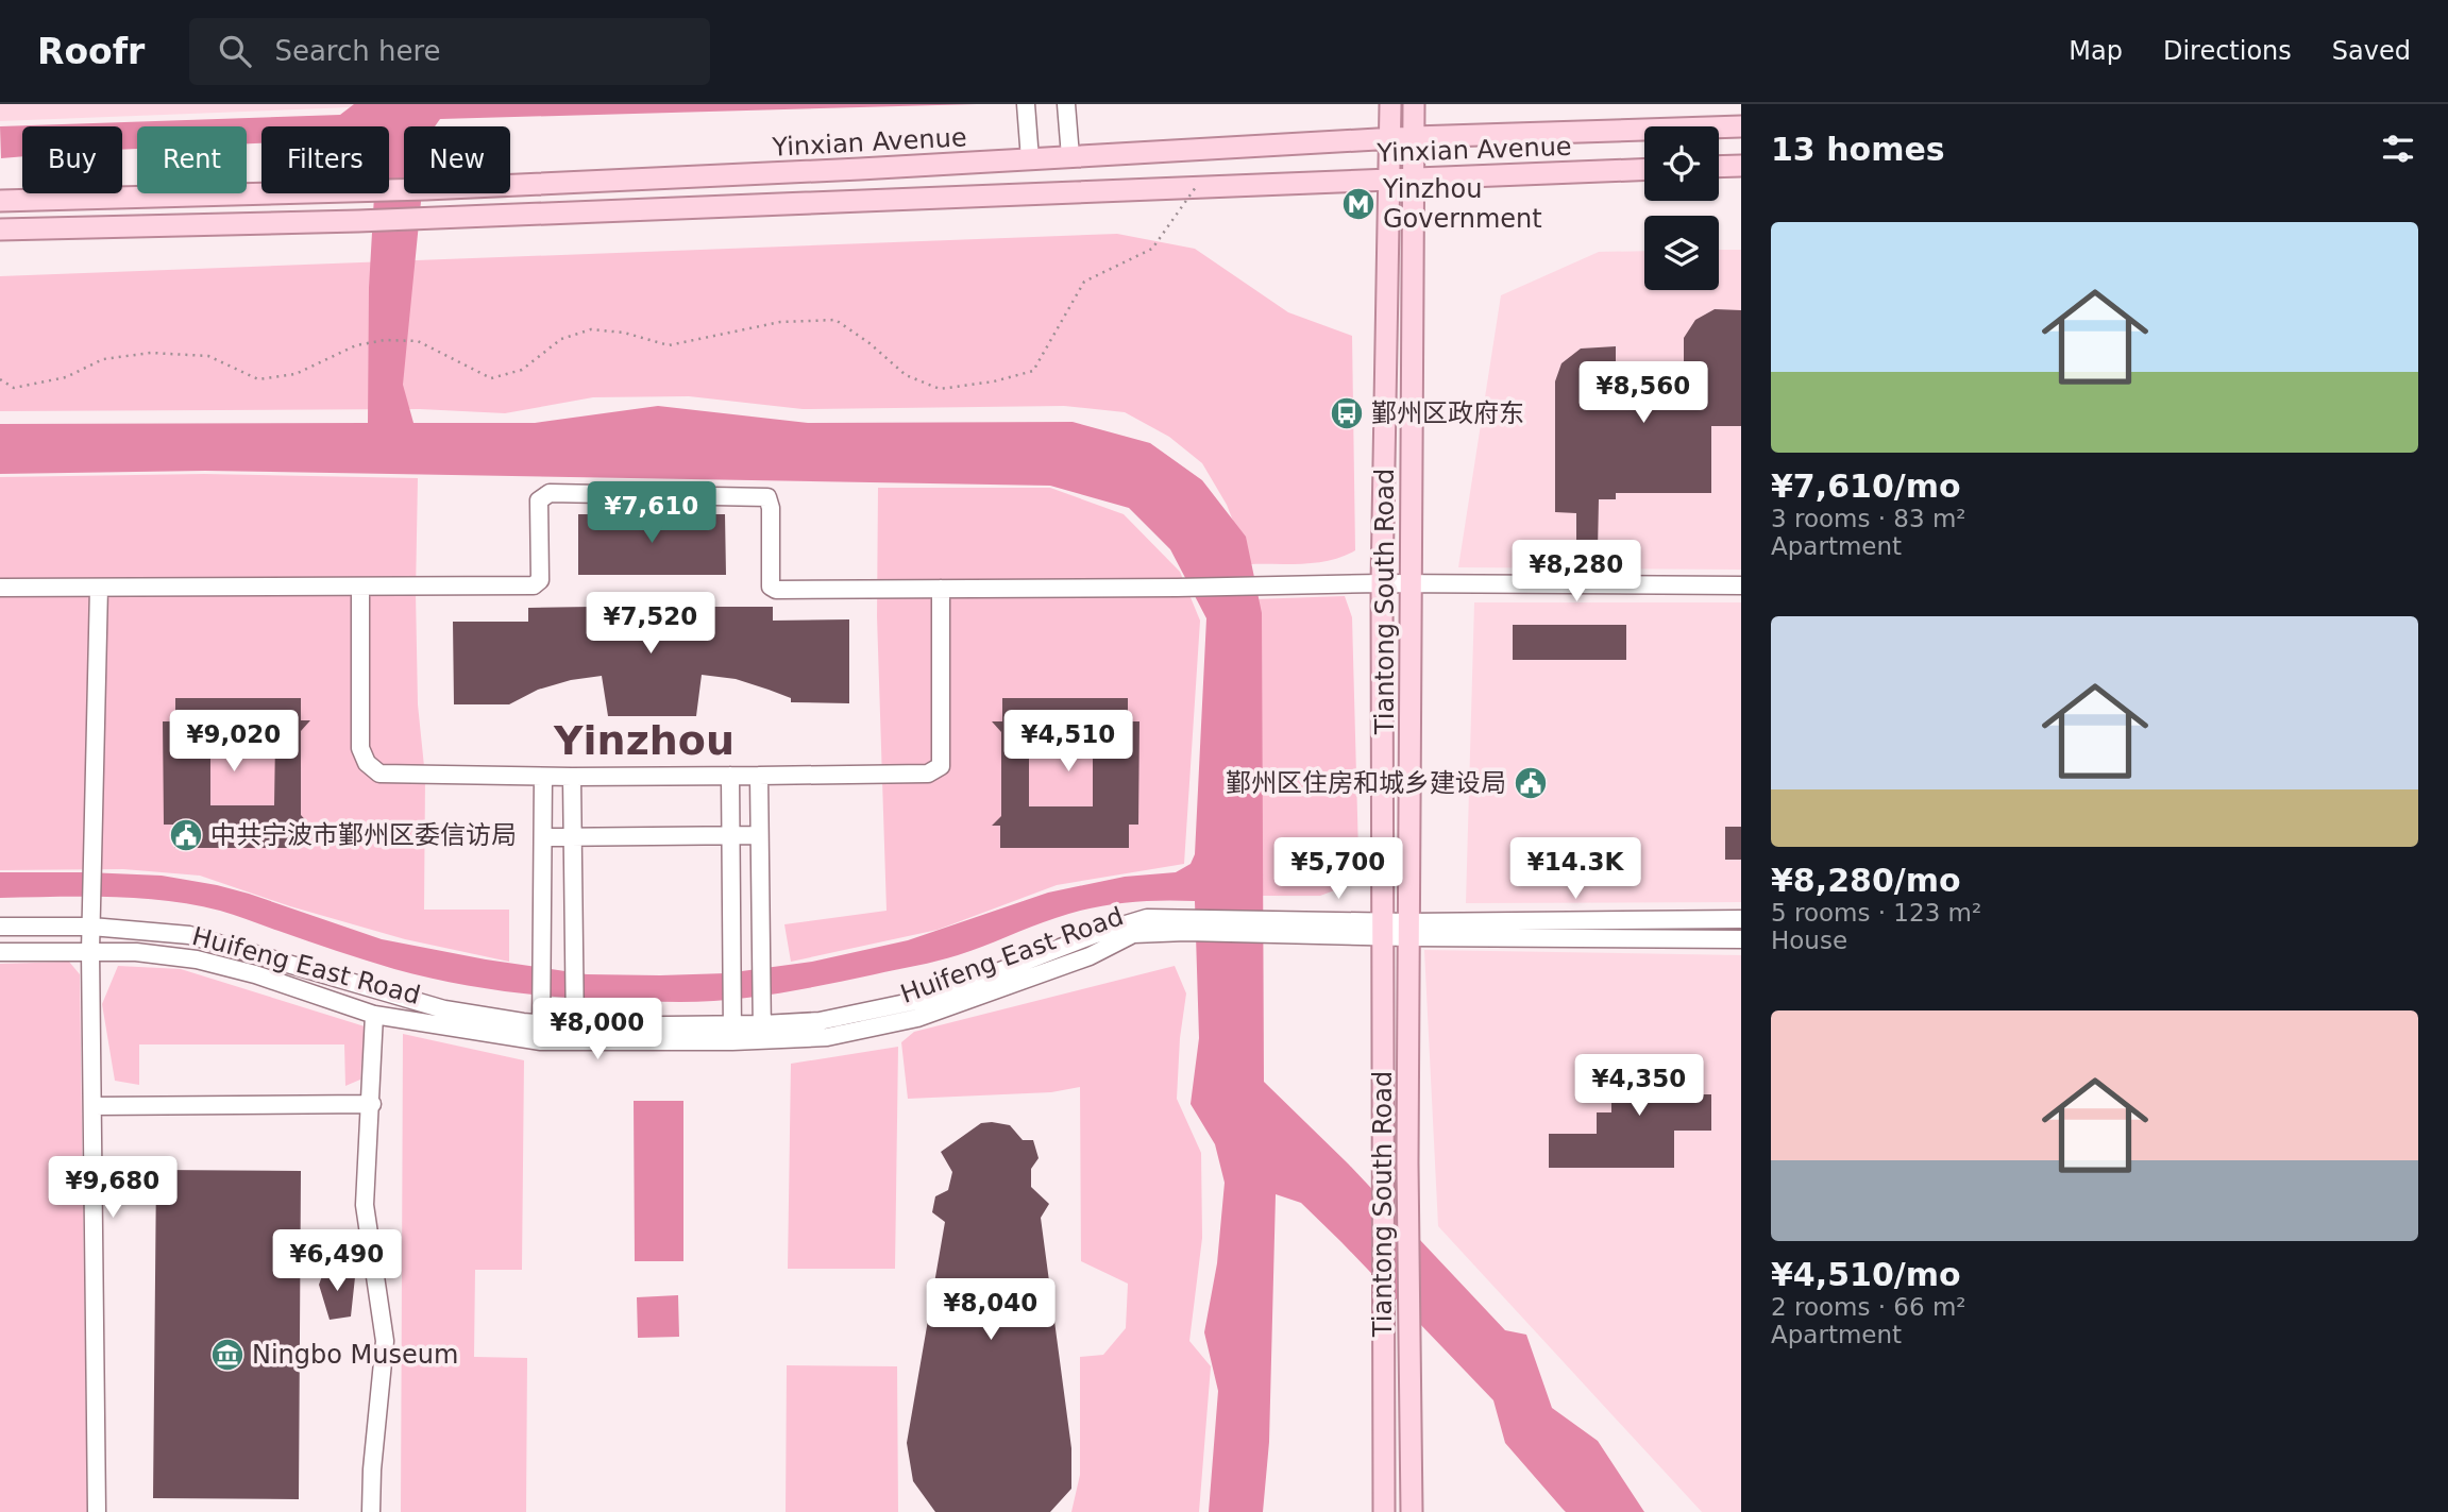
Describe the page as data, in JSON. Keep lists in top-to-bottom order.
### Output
{
  "streets": {
    "main road": ["Yinxian Avenue", "Tiantong South Road"],
    "street": ["Huifeng East Road"]
  },
  "crossings": [
    ["Yinxian Avenue", "Tiantong South Road"],
    ["Tiantong South Road", "Huifeng East Road"]
  ],
  "districts": ["Yinzhou"],
  "places": {
    "metro station": ["Yinzhou Government"],
    "bus stop": ["鄞州区政府东"],
    "public building": ["鄞州区住房和城乡建设局", "中共宁波市鄞州区委信访局"],
    "museum": ["Ningbo Museum"]
  },
  "page": {
    "header": "Roofr",
    "search": "Search here",
    "nav": ["Map", "Directions", "Saved"],
    "heading": "13 homes",
    "chip": [
      "Buy",
      "Rent",
      "Filters",
      "New"
    ],
    "list": [
      {
        "name": "¥7,610/mo",
        "note": "3 rooms · 83 m² · Apartment"
      },
      {
        "name": "¥8,280/mo",
        "note": "5 rooms · 123 m² · House"
      },
      {
        "name": "¥4,510/mo",
        "note": "2 rooms · 66 m² · Apartment"
      }
    ],
    "price": [
      "¥8,560",
      "¥7,610",
      "¥8,280",
      "¥7,520",
      "¥9,020",
      "¥4,510",
      "¥5,700",
      "¥14.3K",
      "¥8,000",
      "¥4,350",
      "¥9,680",
      "¥6,490",
      "¥8,040"
    ]
  }
}
